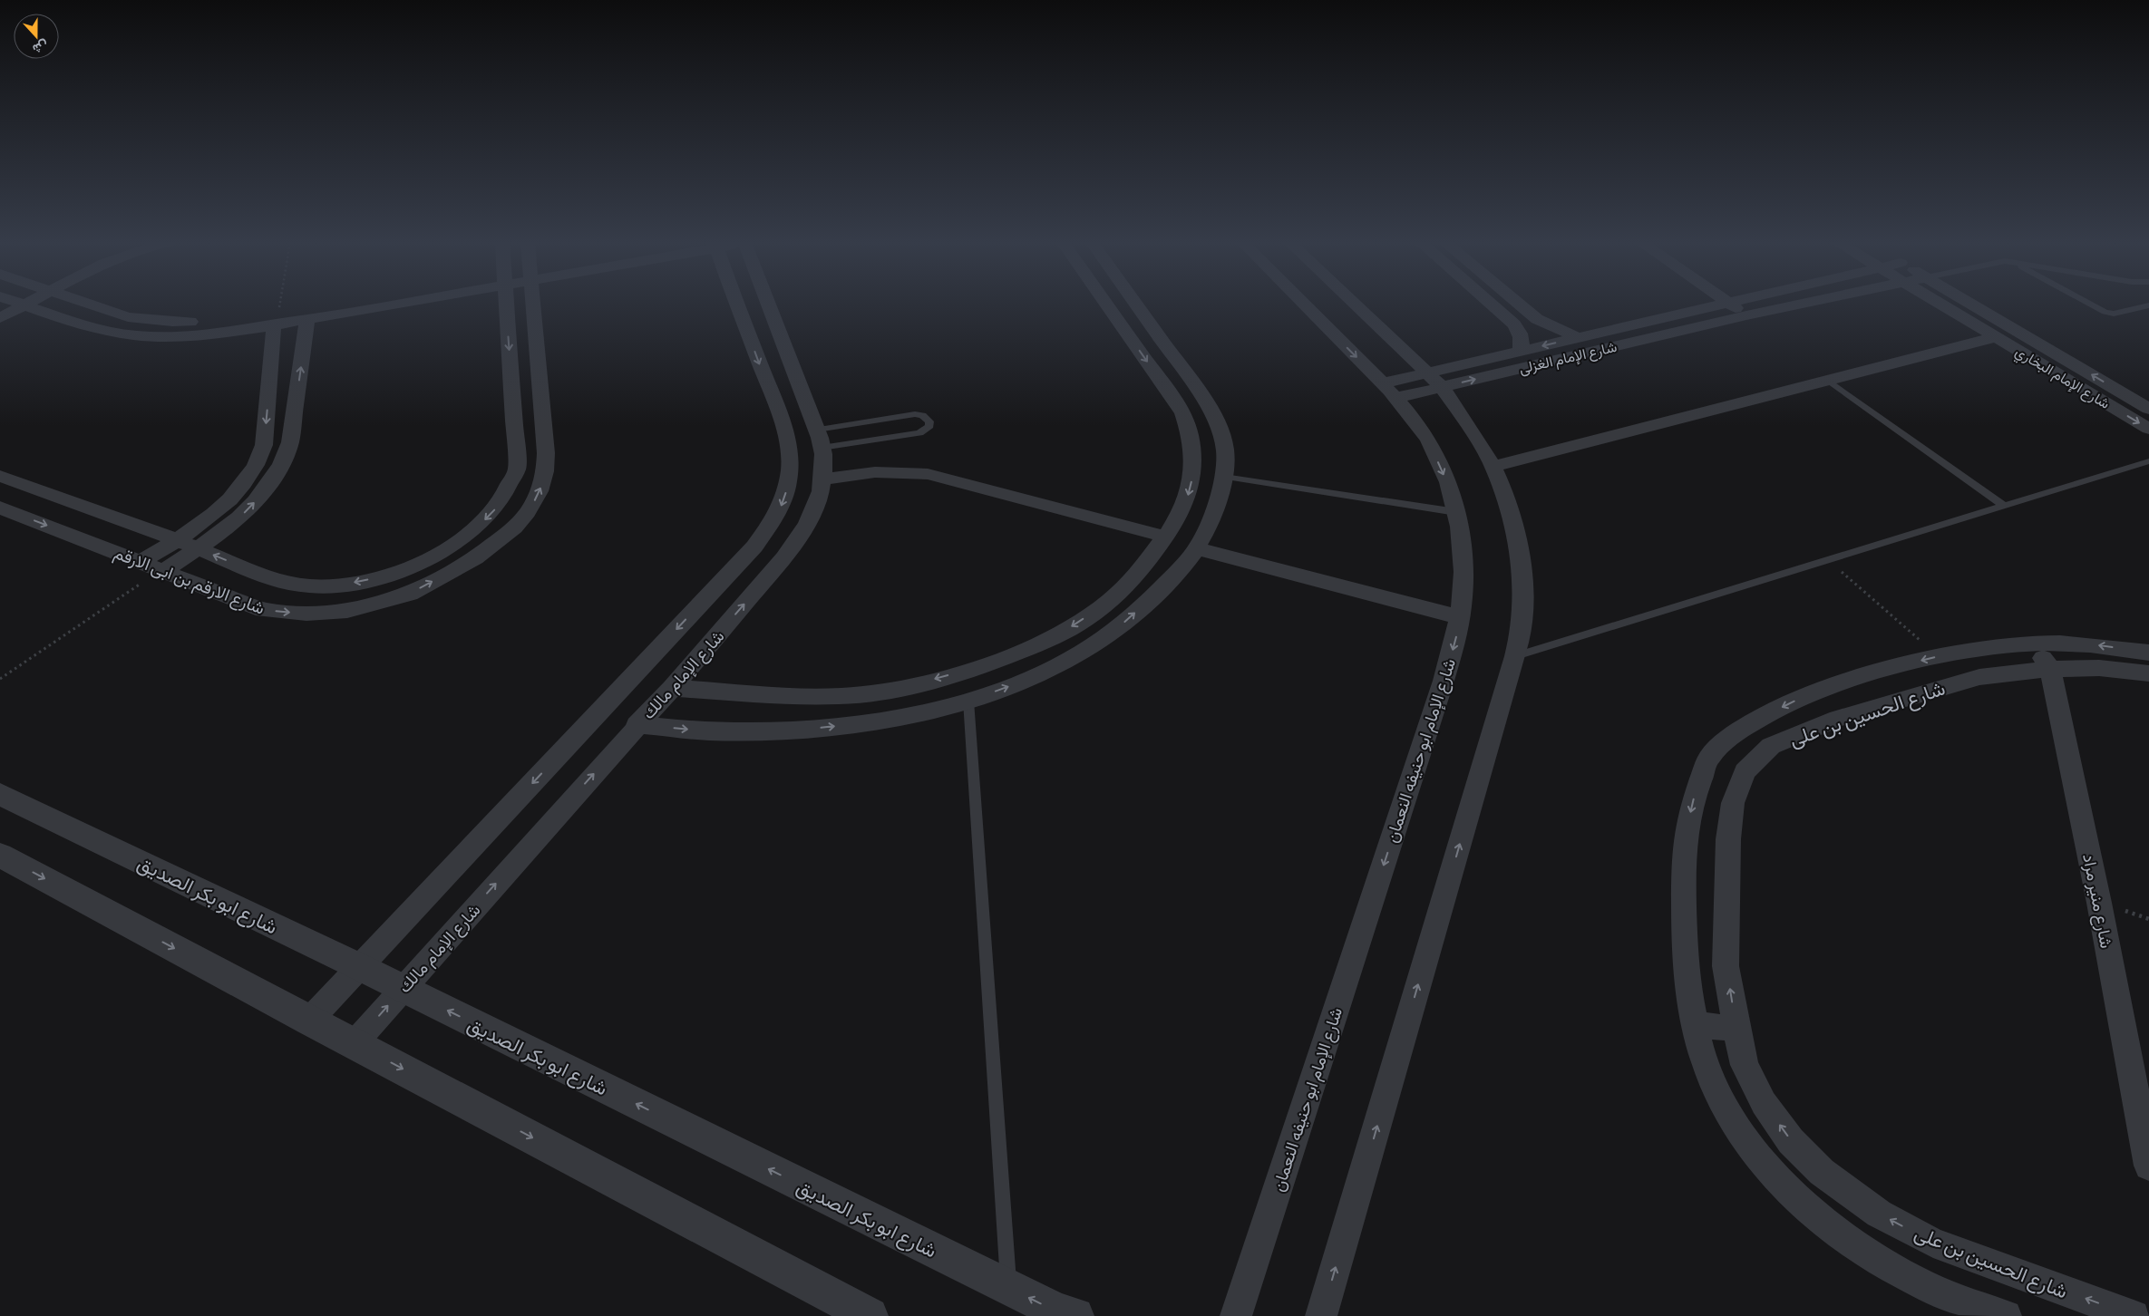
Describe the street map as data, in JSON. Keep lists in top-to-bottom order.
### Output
{
  "streets": {
    "street": [
      "شارع الإمام الغزلى",
      "شارع الإمام البخاري",
      "شارع الارقم بن ابى الارقم",
      "شارع الإمام مالك",
      "شارع الحسين بن على",
      "شارع الإمام ابو حنيفه النعمان",
      "شارع ابو بكر الصديق",
      "شارع منير مراد"
    ]
  },
  "crossings": [
    ["شارع الإمام الغزلى", "شارع الإمام ابو حنيفه النعمان"],
    ["شارع الإمام مالك", "شارع ابو بكر الصديق"],
    ["شارع الحسين بن على", "شارع منير مراد"]
  ],
  "north": "bottom"
}
